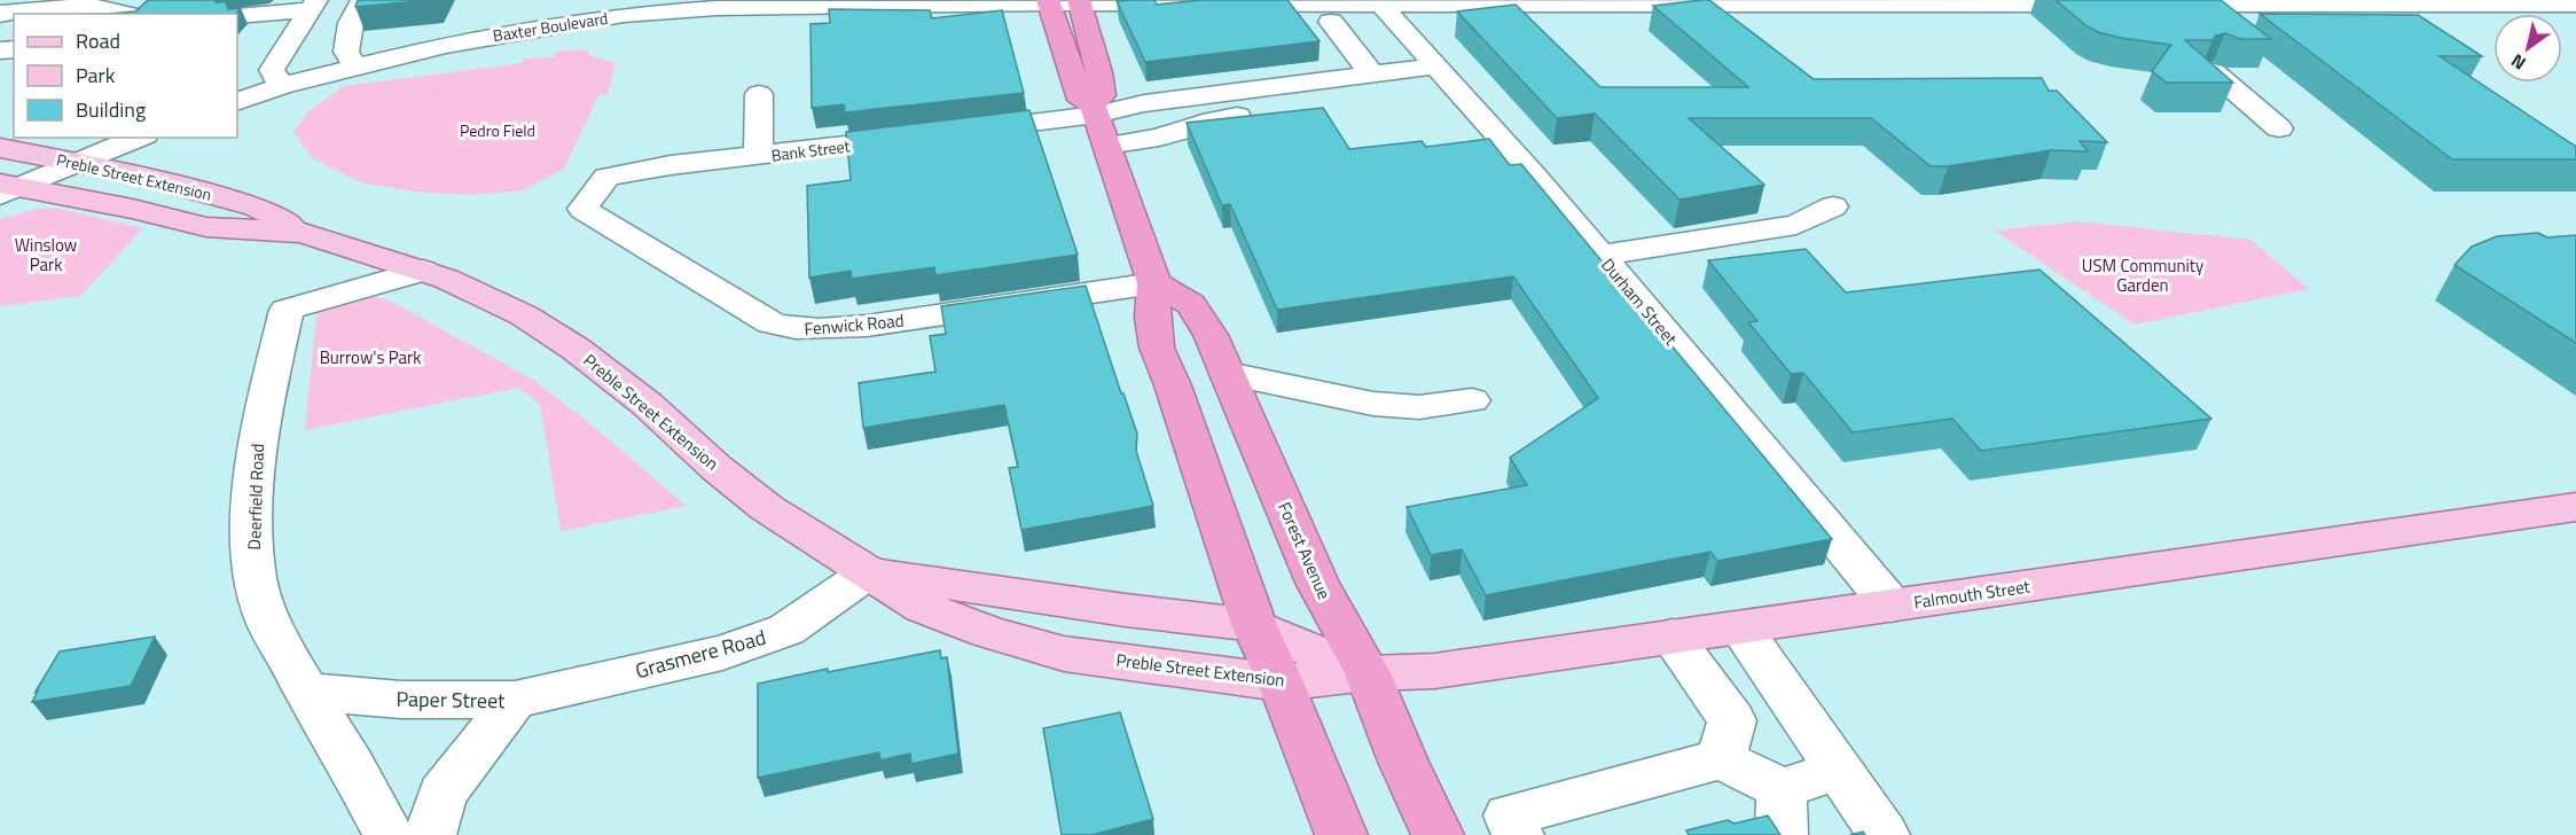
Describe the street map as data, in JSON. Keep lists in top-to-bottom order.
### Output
{
  "streets": {
    "highway": ["Forest Avenue"],
    "main road": ["Preble Street Extension", "Falmouth Street"],
    "street": [
      "Baxter Boulevard",
      "Bank Street",
      "Durham Street",
      "Fenwick Road",
      "Deerfield Road",
      "Grasmere Road",
      "Paper Street"
    ]
  },
  "crossings": [
    ["Baxter Boulevard", "Durham Street"],
    ["Bank Street", "Fenwick Road"],
    ["Preble Street Extension", "Deerfield Road"],
    ["Preble Street Extension", "Forest Avenue"],
    ["Preble Street Extension", "Falmouth Street"],
    ["Preble Street Extension", "Grasmere Road"],
    ["Durham Street", "Falmouth Street"],
    ["Fenwick Road", "Forest Avenue"],
    ["Deerfield Road", "Paper Street"],
    ["Forest Avenue", "Falmouth Street"],
    ["Grasmere Road", "Paper Street"]
  ],
  "parks": [
    "Pedro Field",
    "Winslow Park",
    "USM Community Garden",
    "Burrow's Park"
  ],
  "legend": ["Road", "Park", "Building"],
  "north": "bottom left"
}
